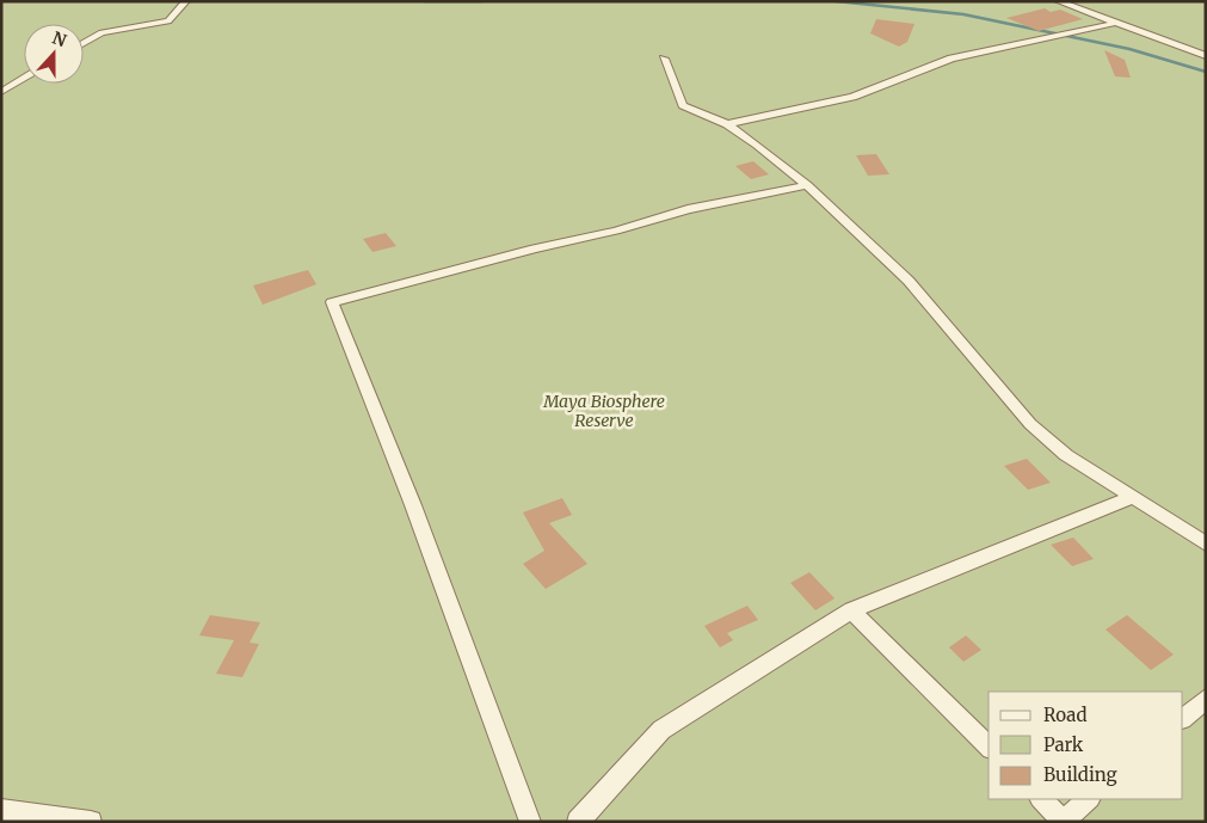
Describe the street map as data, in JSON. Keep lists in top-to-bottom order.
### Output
{
  "parks": ["Maya Biosphere Reserve"],
  "legend": ["Road", "Park", "Building"],
  "north": "top"
}
